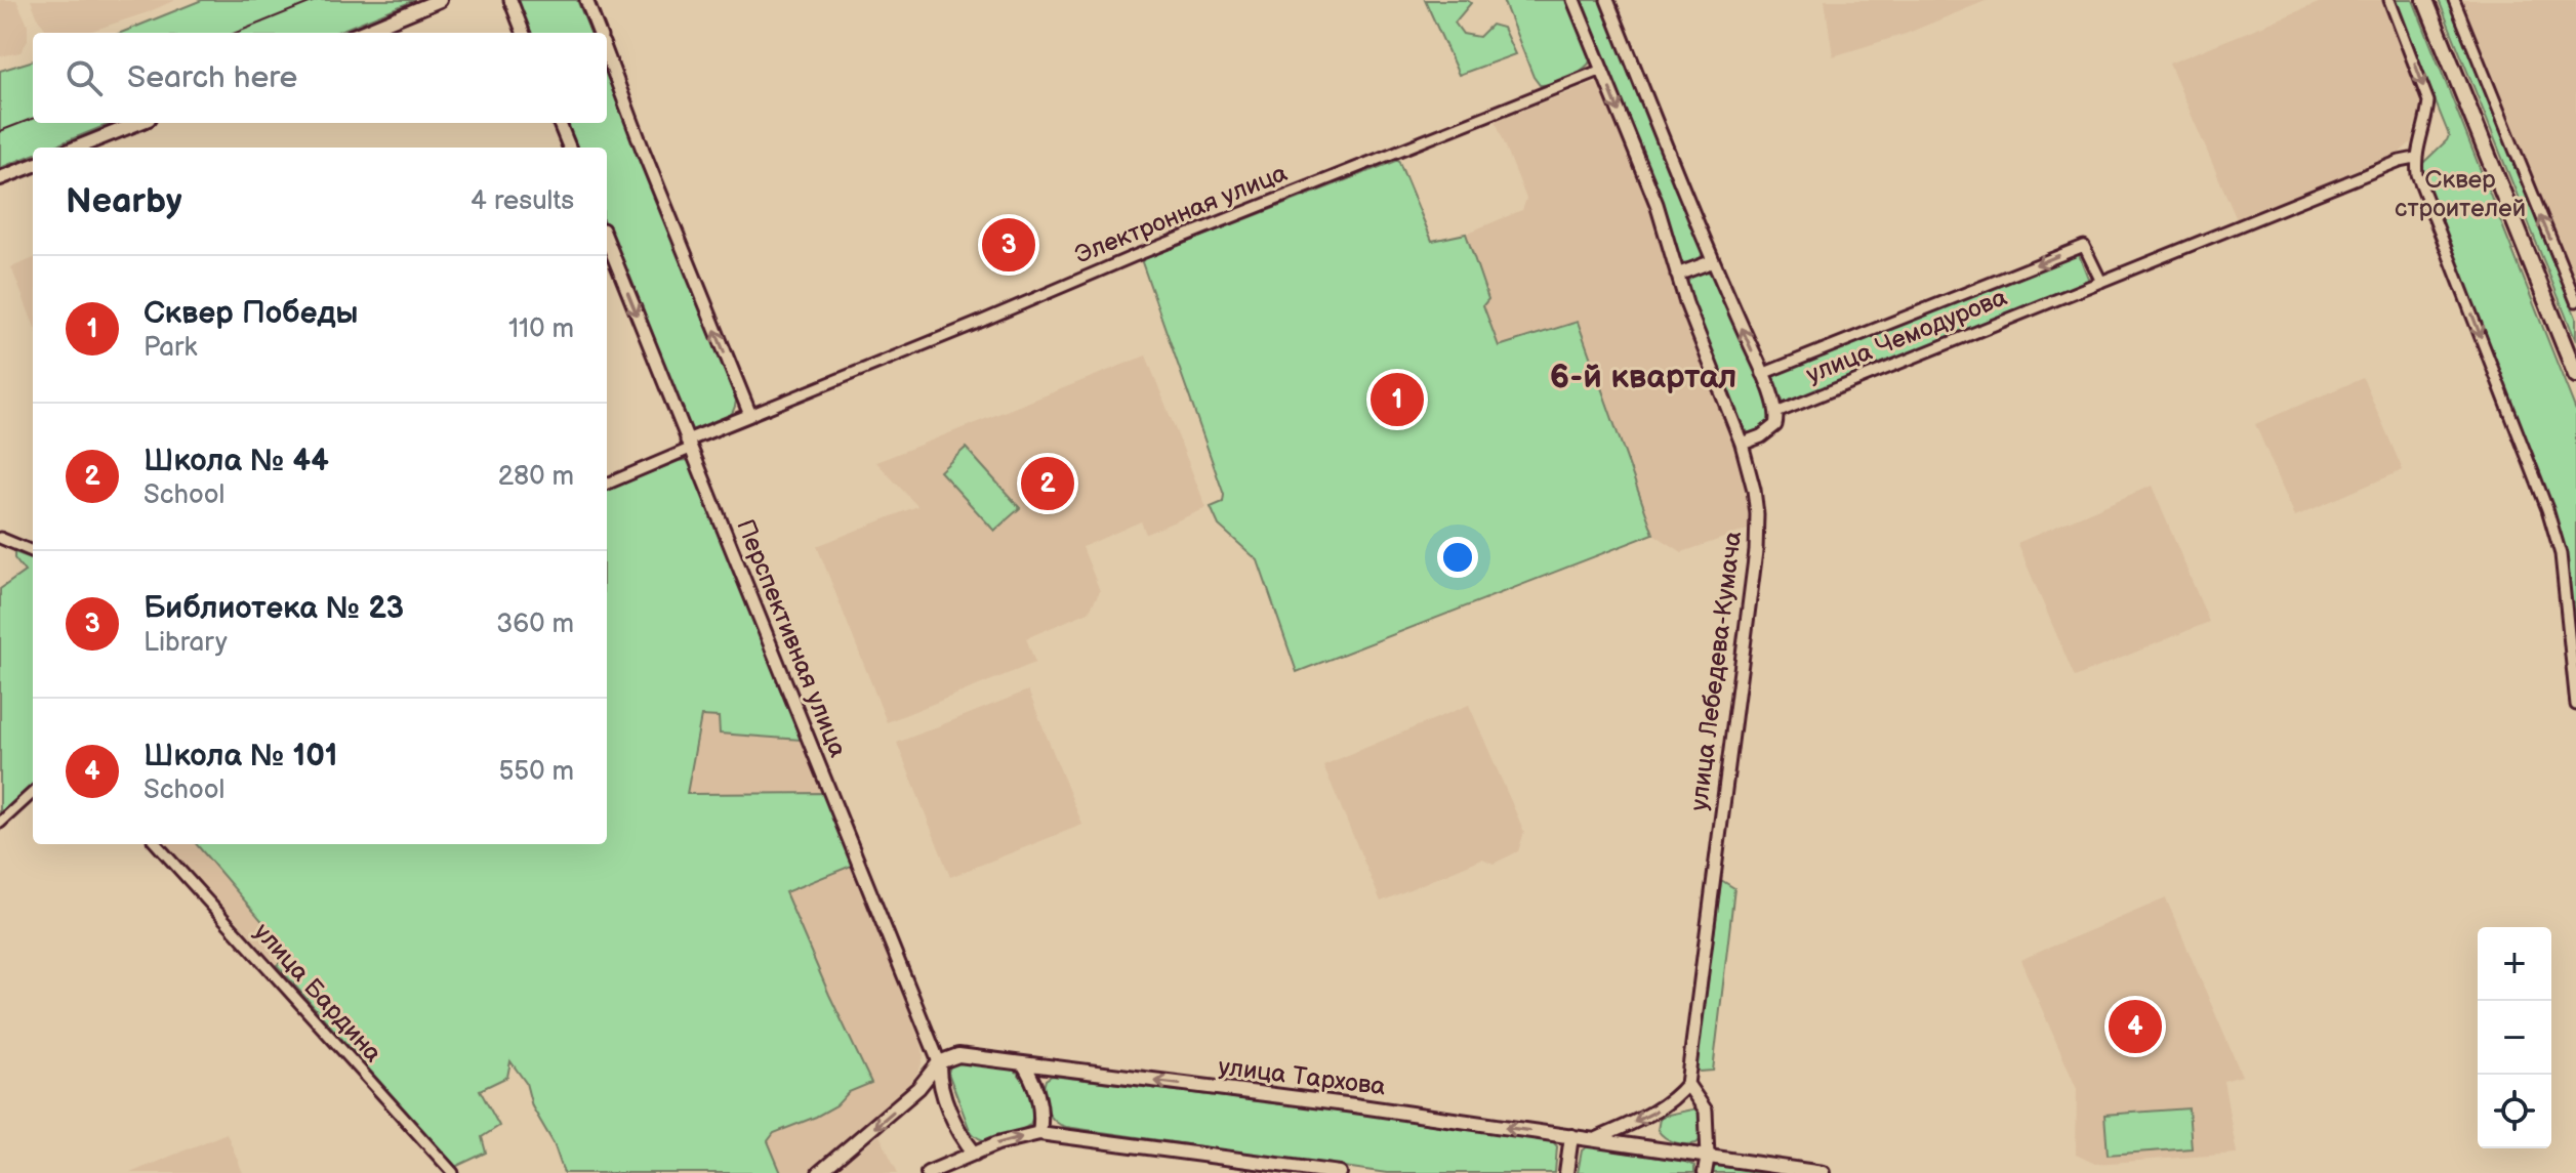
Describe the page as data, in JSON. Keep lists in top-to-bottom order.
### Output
{
  "streets": {
    "main road": ["улица Тархова"],
    "street": [
      "Электронная улица",
      "улица Чемодурова",
      "Перспективная улица",
      "улица Лебедева-Кумача",
      "улица Бардина"
    ]
  },
  "crossings": [
    ["Электронная улица", "Перспективная улица"],
    ["Электронная улица", "улица Лебедева-Кумача"],
    ["улица Чемодурова", "улица Лебедева-Кумача"],
    ["Перспективная улица", "улица Тархова"]
  ],
  "districts": ["6-й квартал"],
  "parks": ["Cквер cтроителей"],
  "page": {
    "search": "Search here",
    "heading": ["Nearby", "4 results"],
    "pins": [
      "3",
      "1",
      "2",
      "4"
    ],
    "list": [
      {
        "mark": "1",
        "name": "Сквер Победы",
        "note": "Park",
        "value": "110 m"
      },
      {
        "mark": "2",
        "name": "Школа № 44",
        "note": "School",
        "value": "280 m"
      },
      {
        "mark": "3",
        "name": "Библиотека № 23",
        "note": "Library",
        "value": "360 m"
      },
      {
        "mark": "4",
        "name": "Школа № 101",
        "note": "School",
        "value": "550 m"
      }
    ],
    "map_buttons": ["+", "−"]
  }
}
